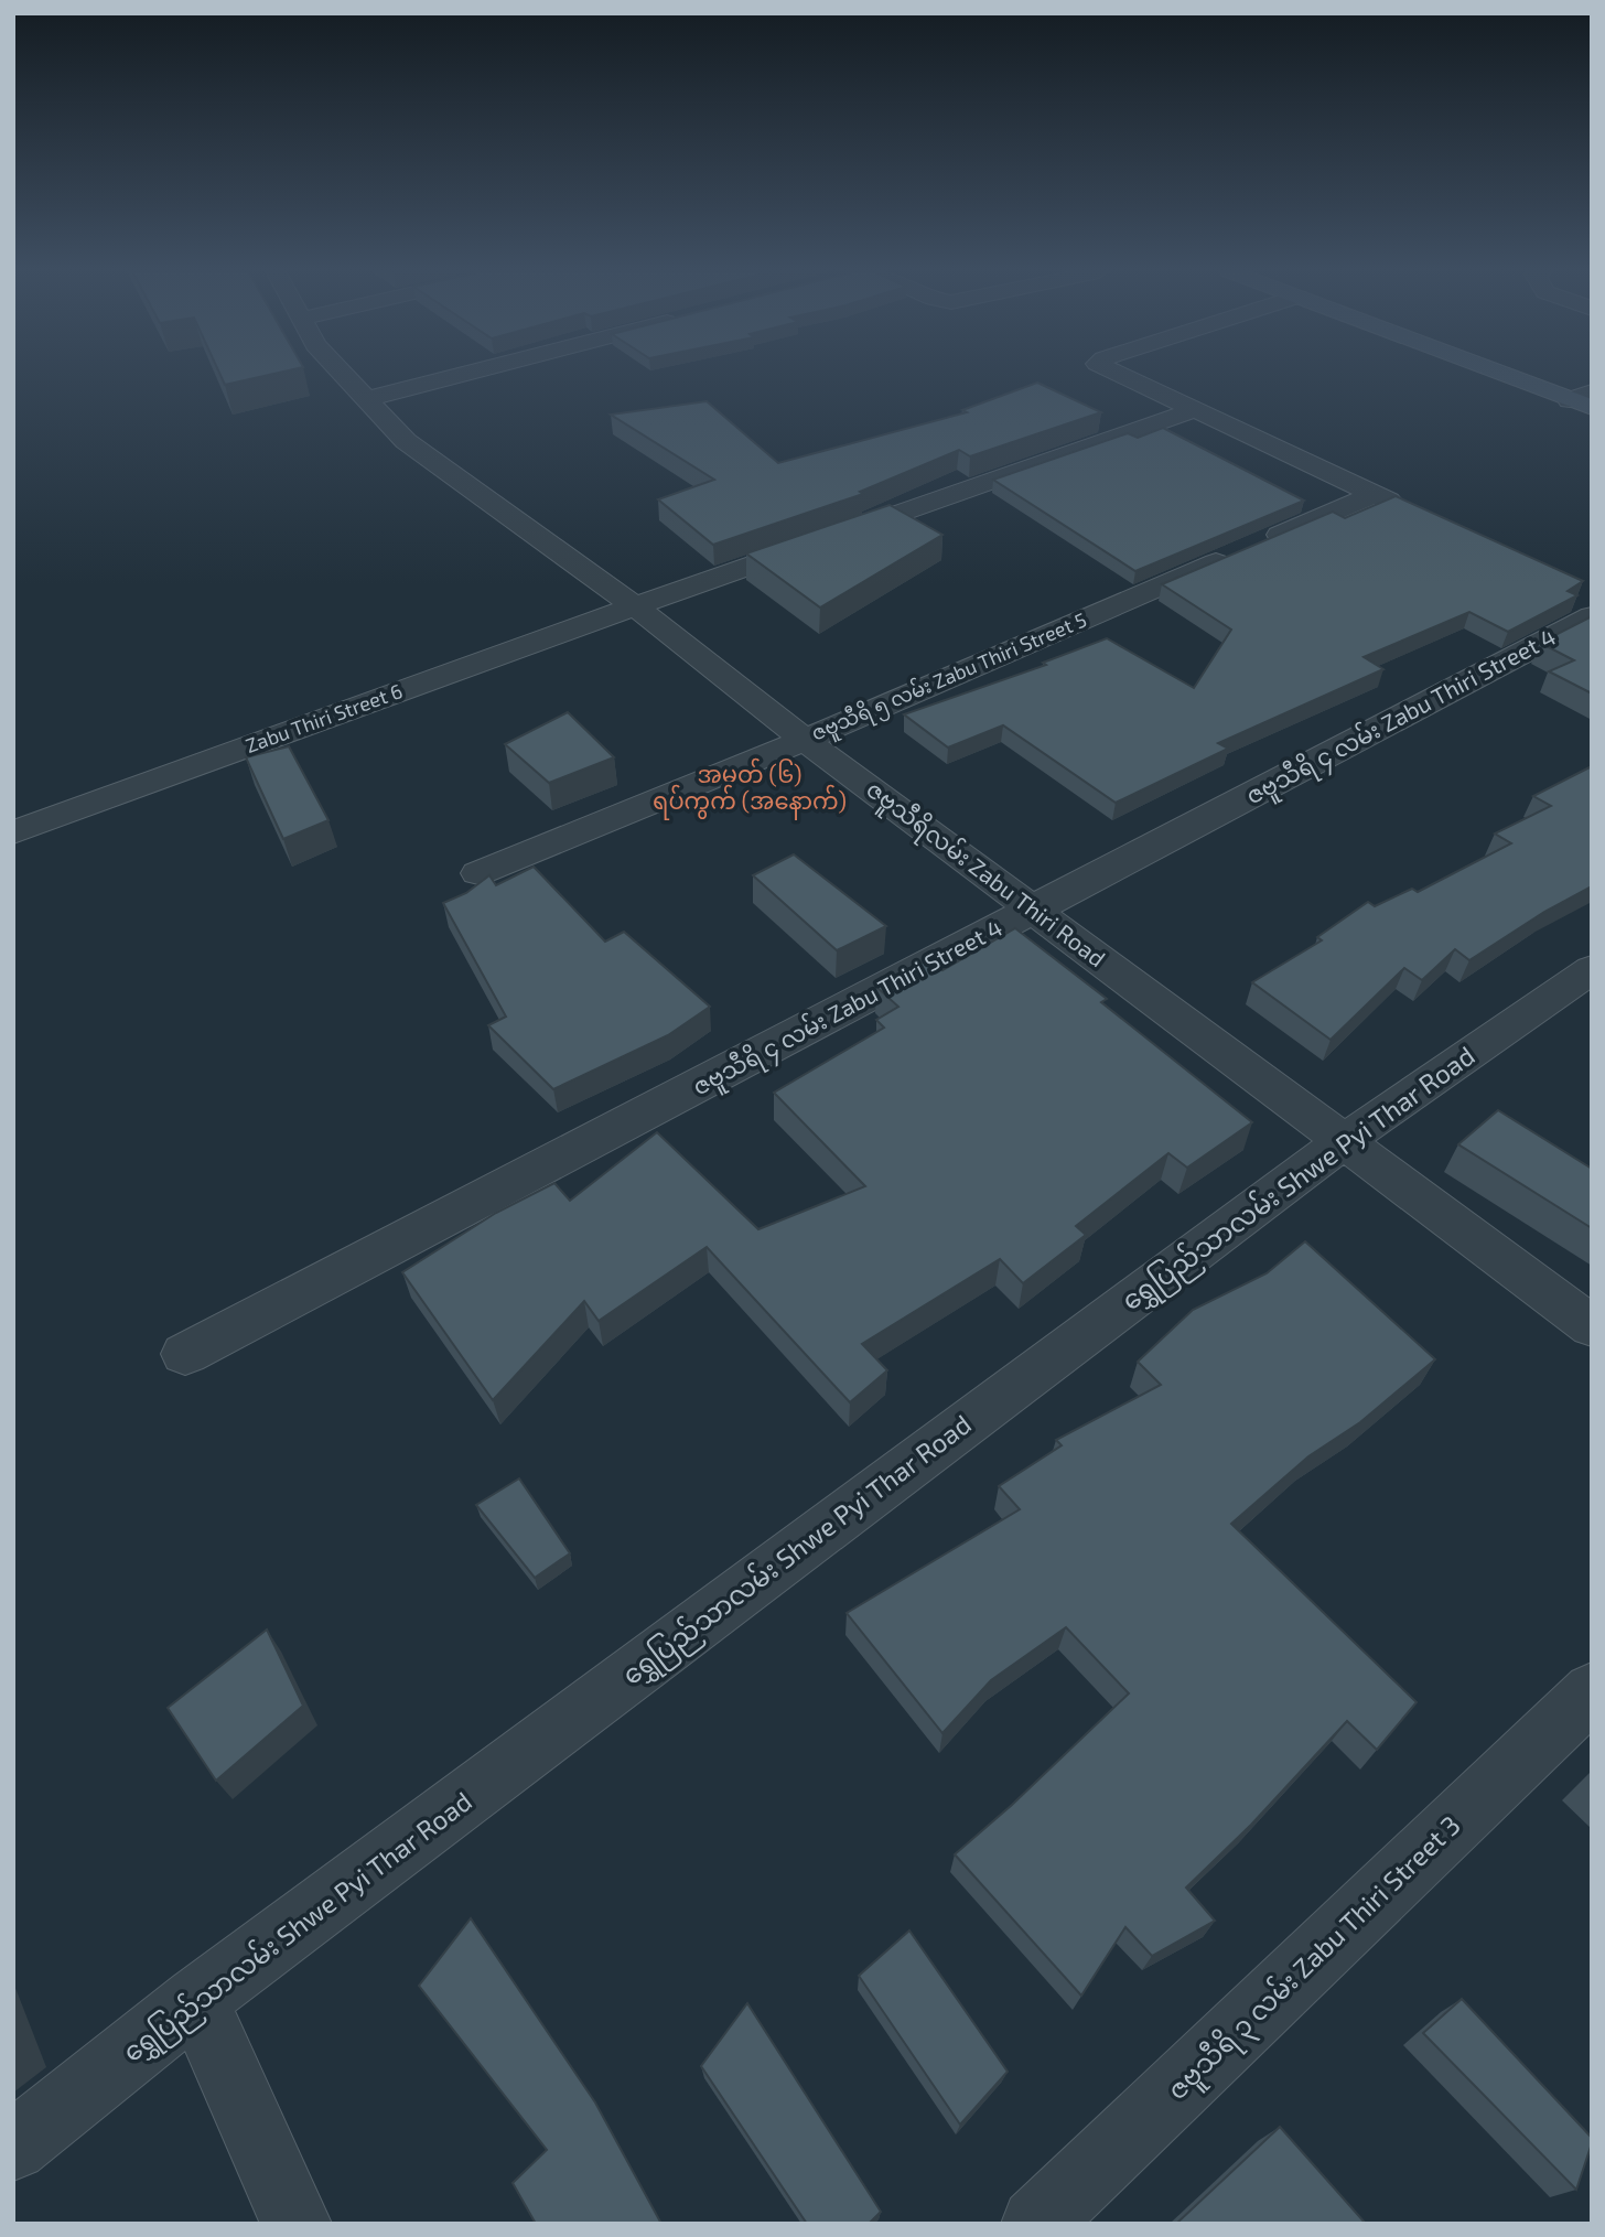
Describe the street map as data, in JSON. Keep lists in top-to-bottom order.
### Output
{
  "streets": {
    "street": [
      "ဇဗူသီရိ ၅ လမ်း Zabu Thiri Street 5",
      "ဇဗူသီရိ ၄ လမ်း Zabu Thiri Street 4",
      "Zabu Thiri Street 6",
      "ဇဗူသီရိလမ်း Zabu Thiri Road",
      "ရွှေပြည်သာလမ်း Shwe Pyi Thar Road",
      "ဇဗူသီရိ ၃ လမ်း Zabu Thiri Street 3"
    ]
  },
  "crossings": [
    ["ဇဗူသီရိ ၅ လမ်း Zabu Thiri Street 5", "ဇဗူသီရိလမ်း Zabu Thiri Road"],
    ["ဇဗူသီရိ ၄ လမ်း Zabu Thiri Street 4", "ဇဗူသီရိလမ်း Zabu Thiri Road"],
    ["Zabu Thiri Street 6", "ဇဗူသီရိလမ်း Zabu Thiri Road"],
    ["ဇဗူသီရိလမ်း Zabu Thiri Road", "ရွှေပြည်သာလမ်း Shwe Pyi Thar Road"]
  ],
  "districts": ["အမှတ် (၆) ရပ်ကွက် (အနောက်)"]
}
